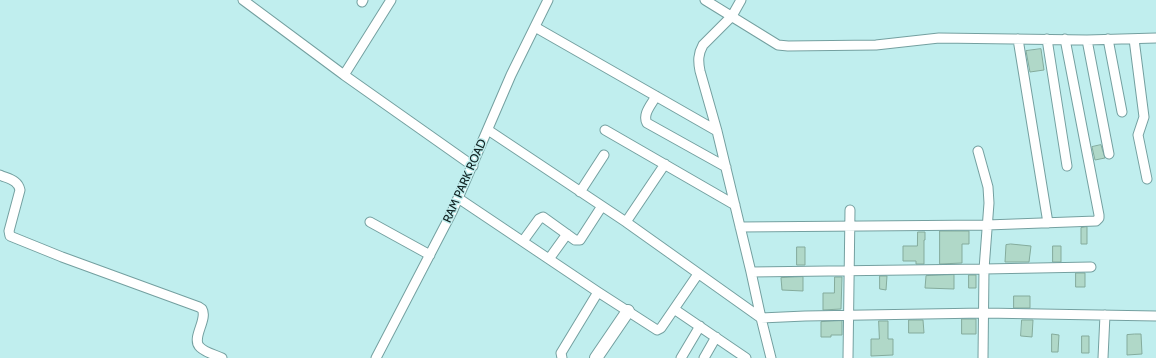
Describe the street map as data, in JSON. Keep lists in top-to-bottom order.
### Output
{
  "streets": {
    "street": ["RAM PARK ROAD"]
  }
}
